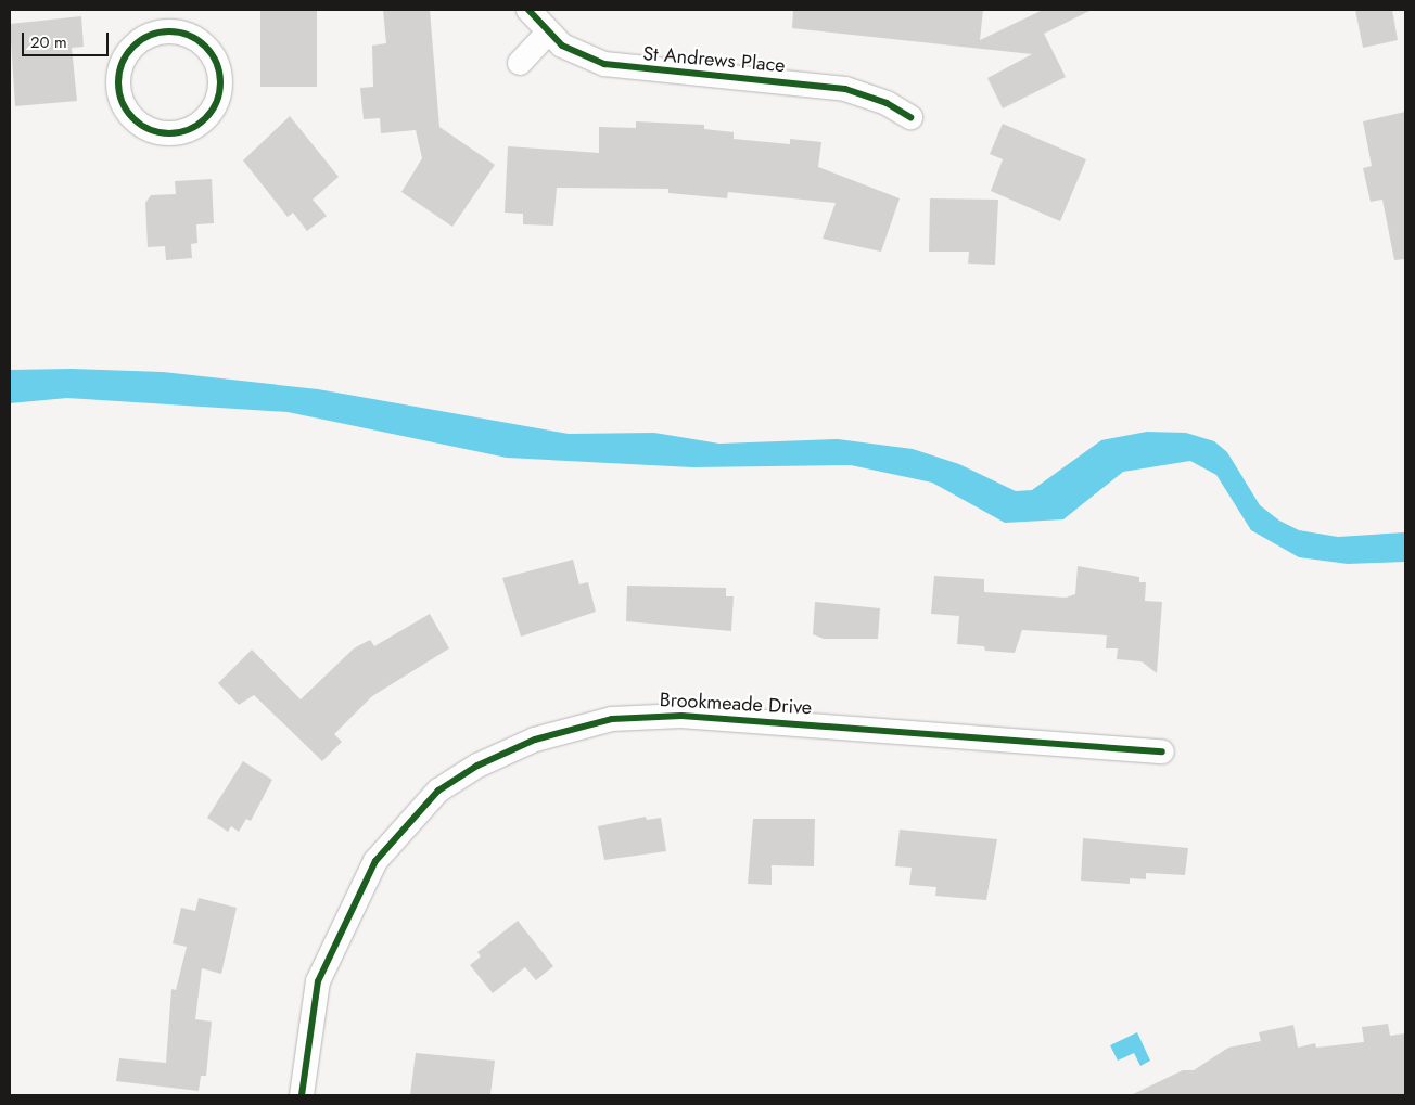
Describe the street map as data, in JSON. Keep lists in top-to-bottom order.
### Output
{
  "streets": {
    "street": ["St Andrews Place", "Brookmeade Drive"]
  },
  "scale_bar": "20 m"
}
